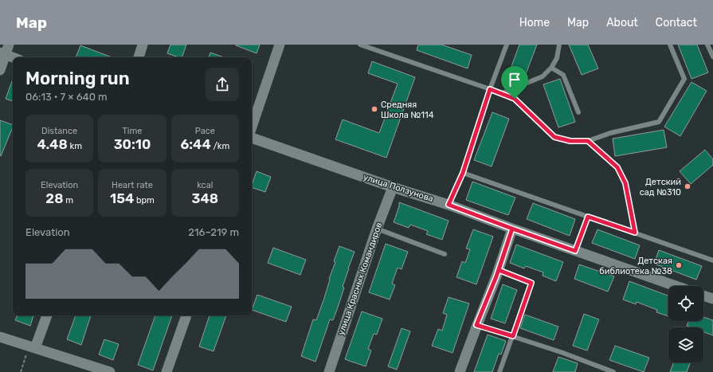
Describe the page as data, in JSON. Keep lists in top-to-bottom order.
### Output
{
  "streets": {
    "street": ["улица Ползунова", "улица Красных Командиров"]
  },
  "crossings": [
    ["улица Ползунова", "улица Красных Командиров"]
  ],
  "places": ["Средняя Школа №114", "Детский сад №310", "Детская библиотека №38"],
  "page": {
    "header": "Map",
    "nav": [
      "Home",
      "Map",
      "About",
      "Contact"
    ],
    "heading": ["Morning run", "06:13 · 7 × 640 m"],
    "stats": [
      ["Distance", "4.48 km"],
      ["Time", "30:10"],
      ["Pace", "6:44 /km"],
      ["Elevation", "28 m"],
      ["Heart rate", "154 bpm"],
      ["kcal", "348"]
    ],
    "chart": ["Elevation", "216–219 m"]
  }
}
